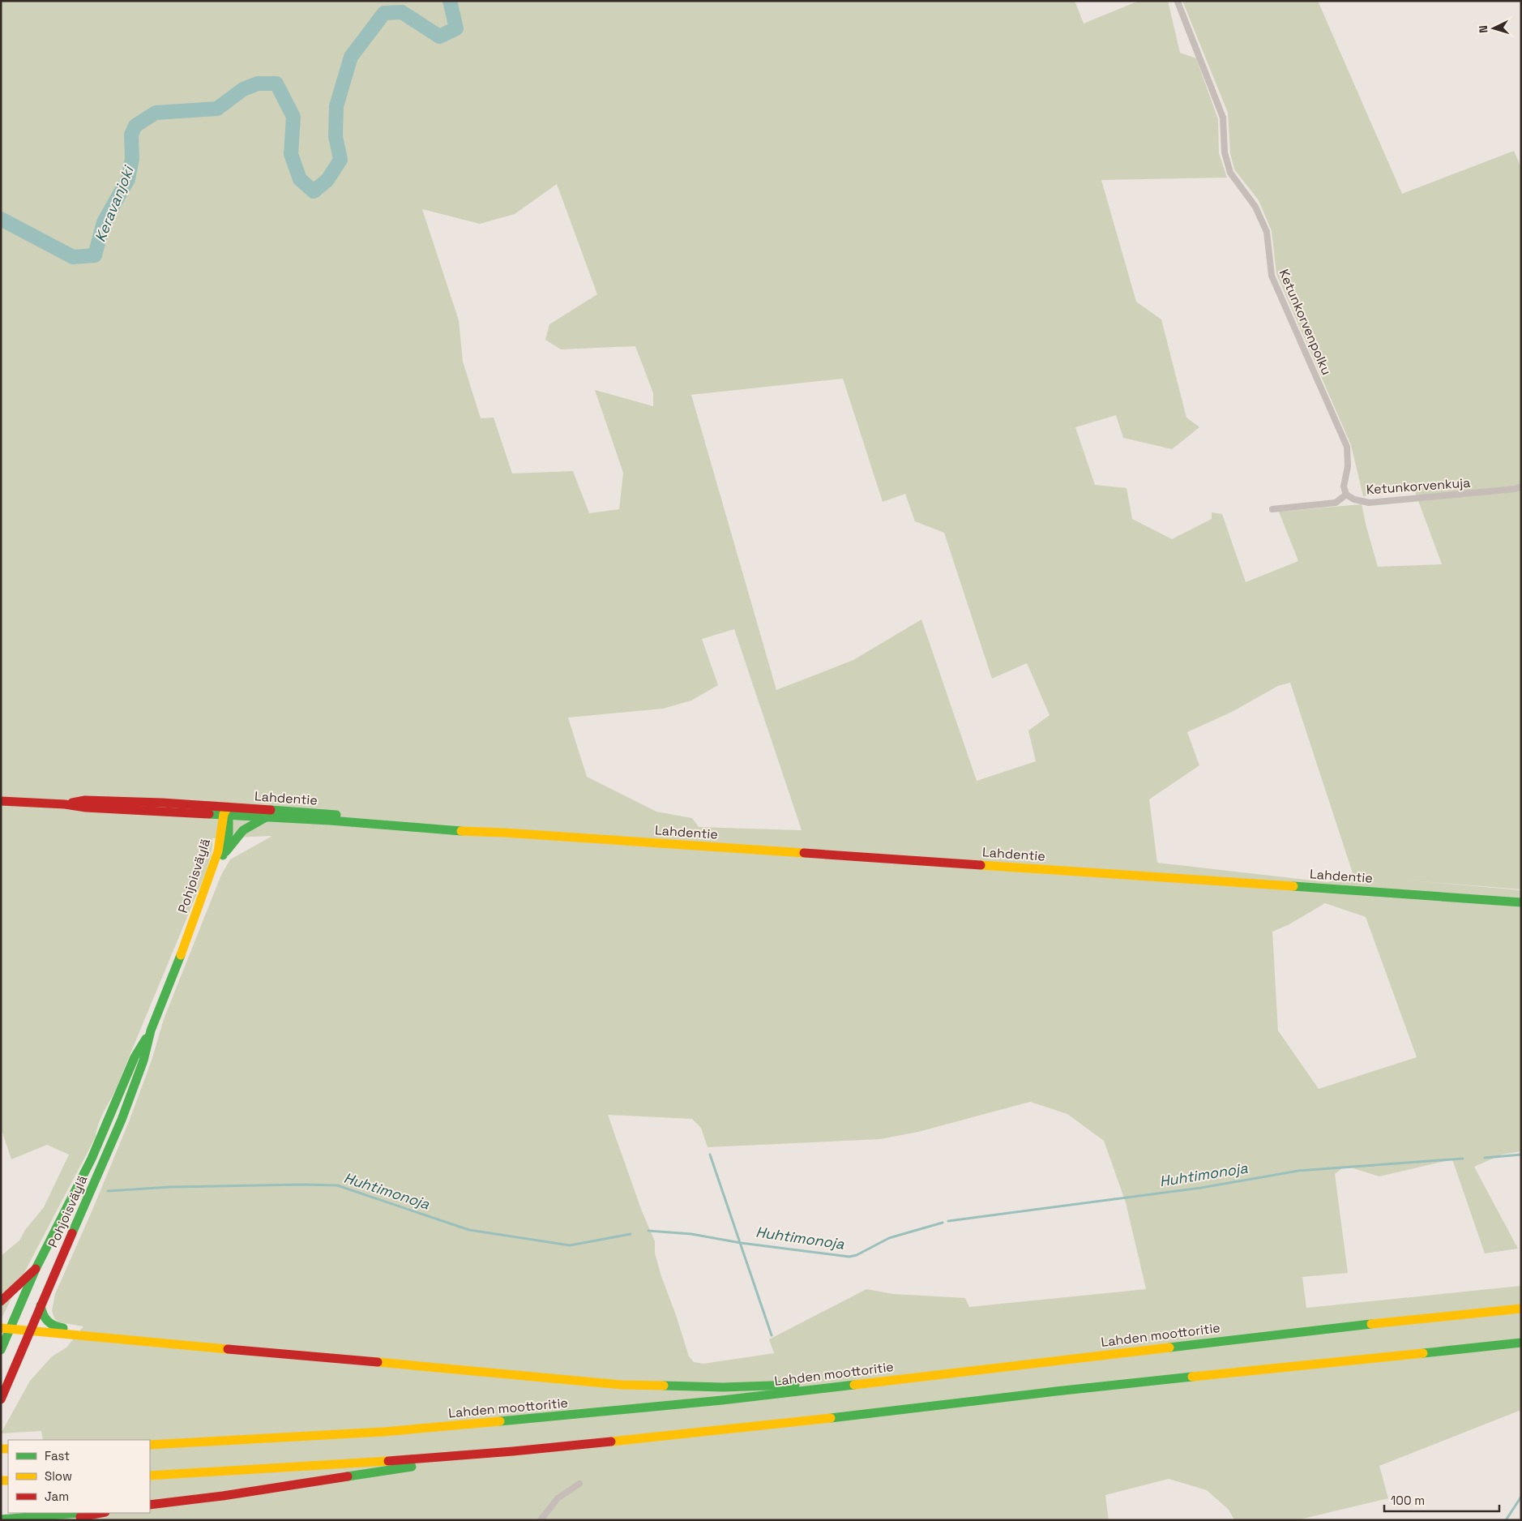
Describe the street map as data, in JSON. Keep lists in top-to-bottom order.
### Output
{
  "streets": {
    "main road": ["Lahdentie", "Pohjoisväylä", "Lahden moottoritie"],
    "street": ["Ketunkorvenpolku", "Ketunkorvenkuja"]
  },
  "crossings": [
    ["Ketunkorvenpolku", "Ketunkorvenkuja"],
    ["Lahdentie", "Pohjoisväylä"]
  ],
  "water": ["Keravanjoki", "Huhtimonoja"],
  "legend": ["Fast", "Slow", "Jam"],
  "scale_bar": "100 m",
  "north": "left"
}
